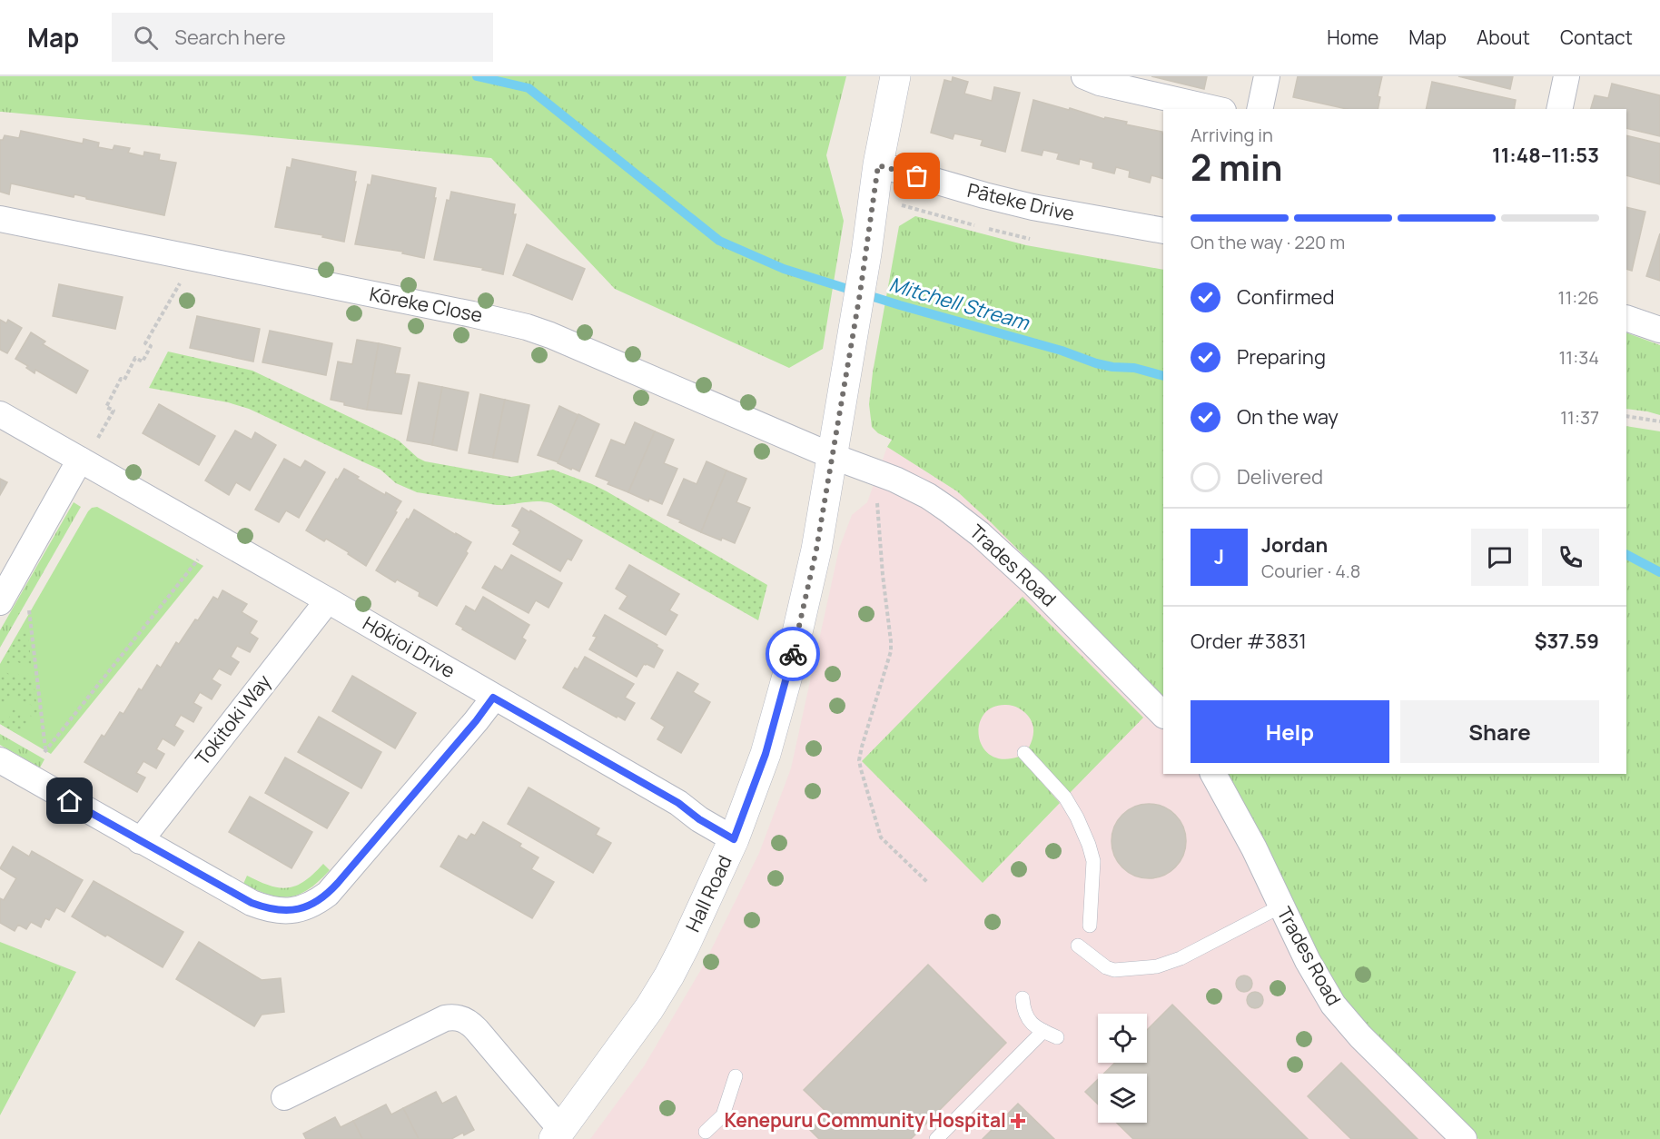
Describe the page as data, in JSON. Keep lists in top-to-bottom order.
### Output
{
  "streets": {
    "street": [
      "Pāteke Drive",
      "Kōreke Close",
      "Trades Road",
      "Hōkioi Drive",
      "Tokitoki Way",
      "Hall Road"
    ]
  },
  "crossings": [
    ["Pāteke Drive", "Hall Road"],
    ["Kōreke Close", "Trades Road"],
    ["Kōreke Close", "Hall Road"],
    ["Trades Road", "Hall Road"],
    ["Hōkioi Drive", "Tokitoki Way"],
    ["Hōkioi Drive", "Hall Road"]
  ],
  "water": ["Mitchell Stream"],
  "places": {
    "health": ["Kenepuru Community Hospital"]
  },
  "page": {
    "header": "Map",
    "search": "Search here",
    "nav": [
      "Home",
      "Map",
      "About",
      "Contact"
    ],
    "heading": ["2 min", "Arriving in", "11:48–11:53"],
    "panel": [
      "Jordan",
      "Courier · 4.8",
      "Order #3831",
      "$37.59"
    ],
    "bar": "On the way · 220 m",
    "list": [
      ["Confirmed", "11:26"],
      ["Preparing", "11:34"],
      ["On the way", "11:37"],
      "Delivered"
    ],
    "round": "J",
    "buttons": ["Help", "Share"]
  }
}
